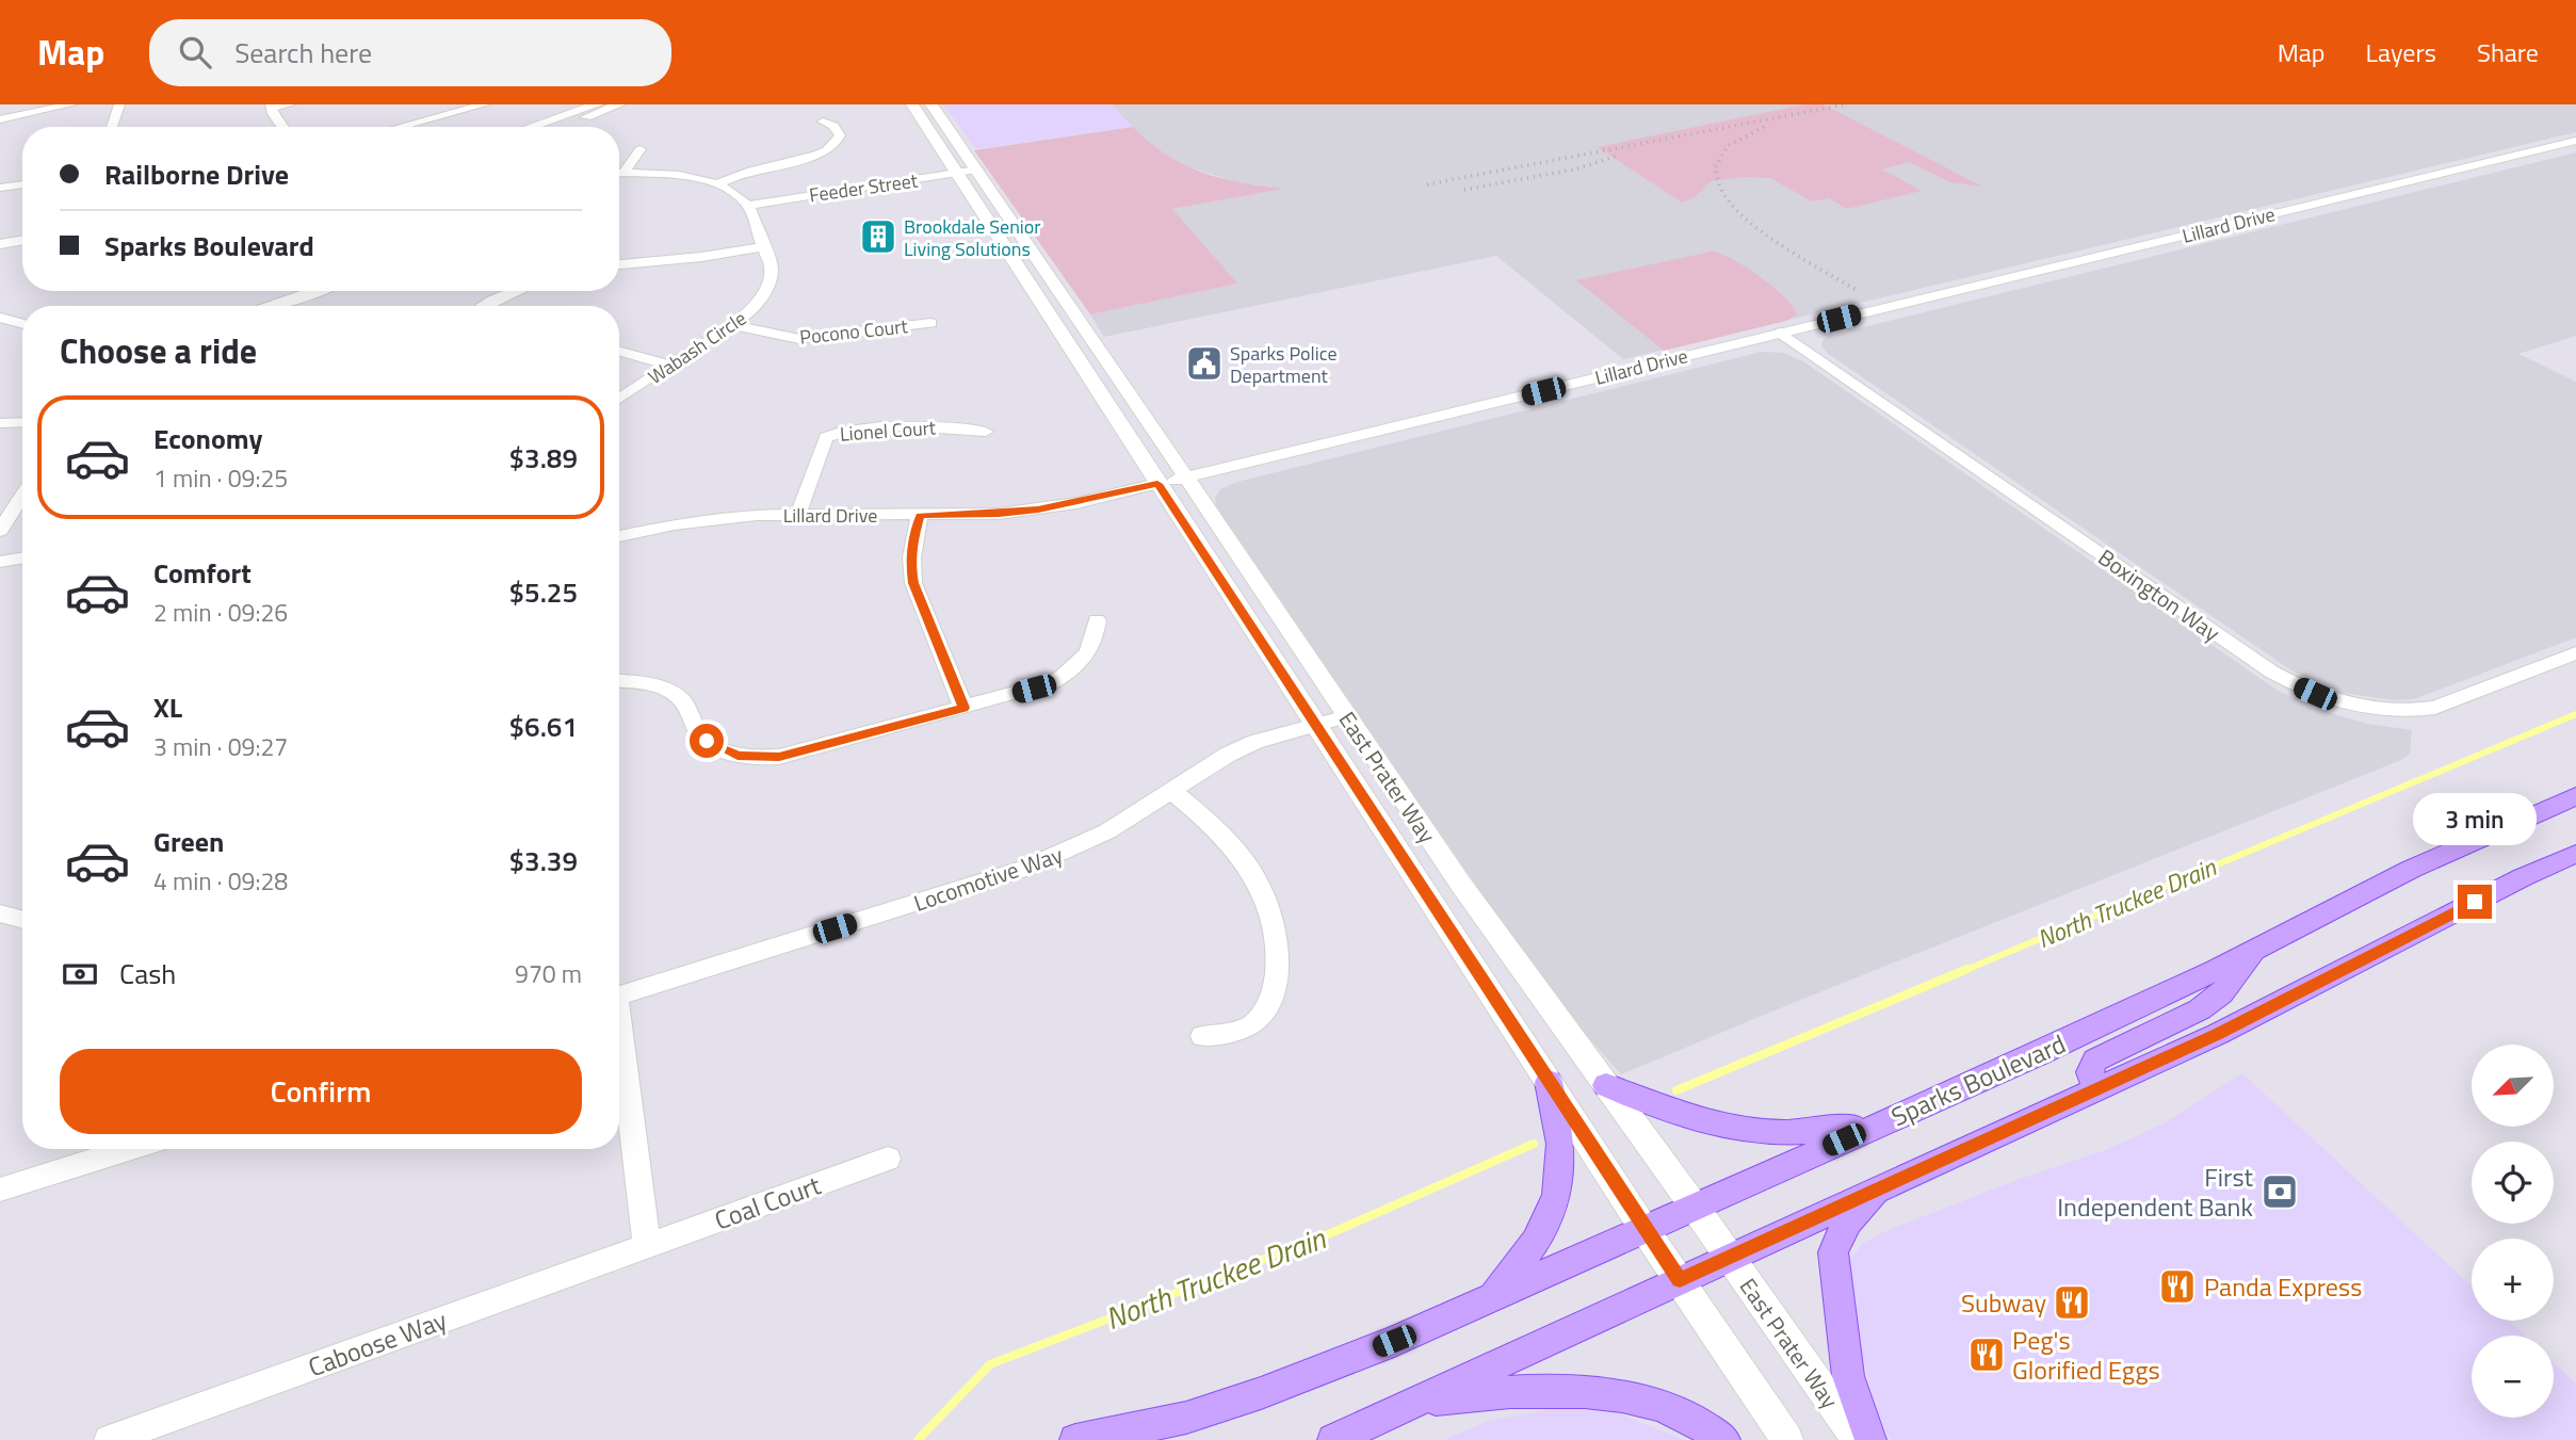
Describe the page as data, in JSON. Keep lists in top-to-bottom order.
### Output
{
  "streets": {
    "main road": ["Lillard Drive", "East Prater Way", "Sparks Boulevard"],
    "street": [
      "Feeder Street",
      "Pocono Court",
      "Wabash Circle",
      "Lionel Court",
      "Boxington Way",
      "Locomotive Way",
      "Coal Court",
      "Caboose Way"
    ]
  },
  "crossings": [
    ["Feeder Street", "Wabash Circle"],
    ["Feeder Street", "East Prater Way"],
    ["Lillard Drive", "Lionel Court"],
    ["Lillard Drive", "Boxington Way"],
    ["Lillard Drive", "East Prater Way"],
    ["Pocono Court", "Wabash Circle"],
    ["East Prater Way", "Locomotive Way"],
    ["East Prater Way", "Sparks Boulevard"],
    ["Coal Court", "Caboose Way"]
  ],
  "water": ["North Truckee Drain"],
  "places": {
    "building": ["Brookdale Senior Living Solutions"],
    "public building": ["Sparks Police Department"],
    "bank": ["First Independent Bank"],
    "restaurant": ["Panda Express", "Subway", "Peg's Glorified Eggs"]
  },
  "north": "bottom left",
  "page": {
    "header": "Map",
    "search": "Search here",
    "nav": ["Map", "Layers", "Share"],
    "banner": ["Railborne Drive", "Sparks Boulevard"],
    "heading": "Choose a ride",
    "list": [
      {
        "name": "Economy",
        "note": "1 min · 09:25",
        "value": "$3.89"
      },
      {
        "name": "Comfort",
        "note": "2 min · 09:26",
        "value": "$5.25"
      },
      {
        "name": "XL",
        "note": "3 min · 09:27",
        "value": "$6.61"
      },
      {
        "name": "Green",
        "note": "4 min · 09:28",
        "value": "$3.39"
      }
    ],
    "bubble": "3 min",
    "pay": ["Cash", "970 m"],
    "buttons": "Confirm",
    "map_buttons": ["+", "−"]
  }
}
